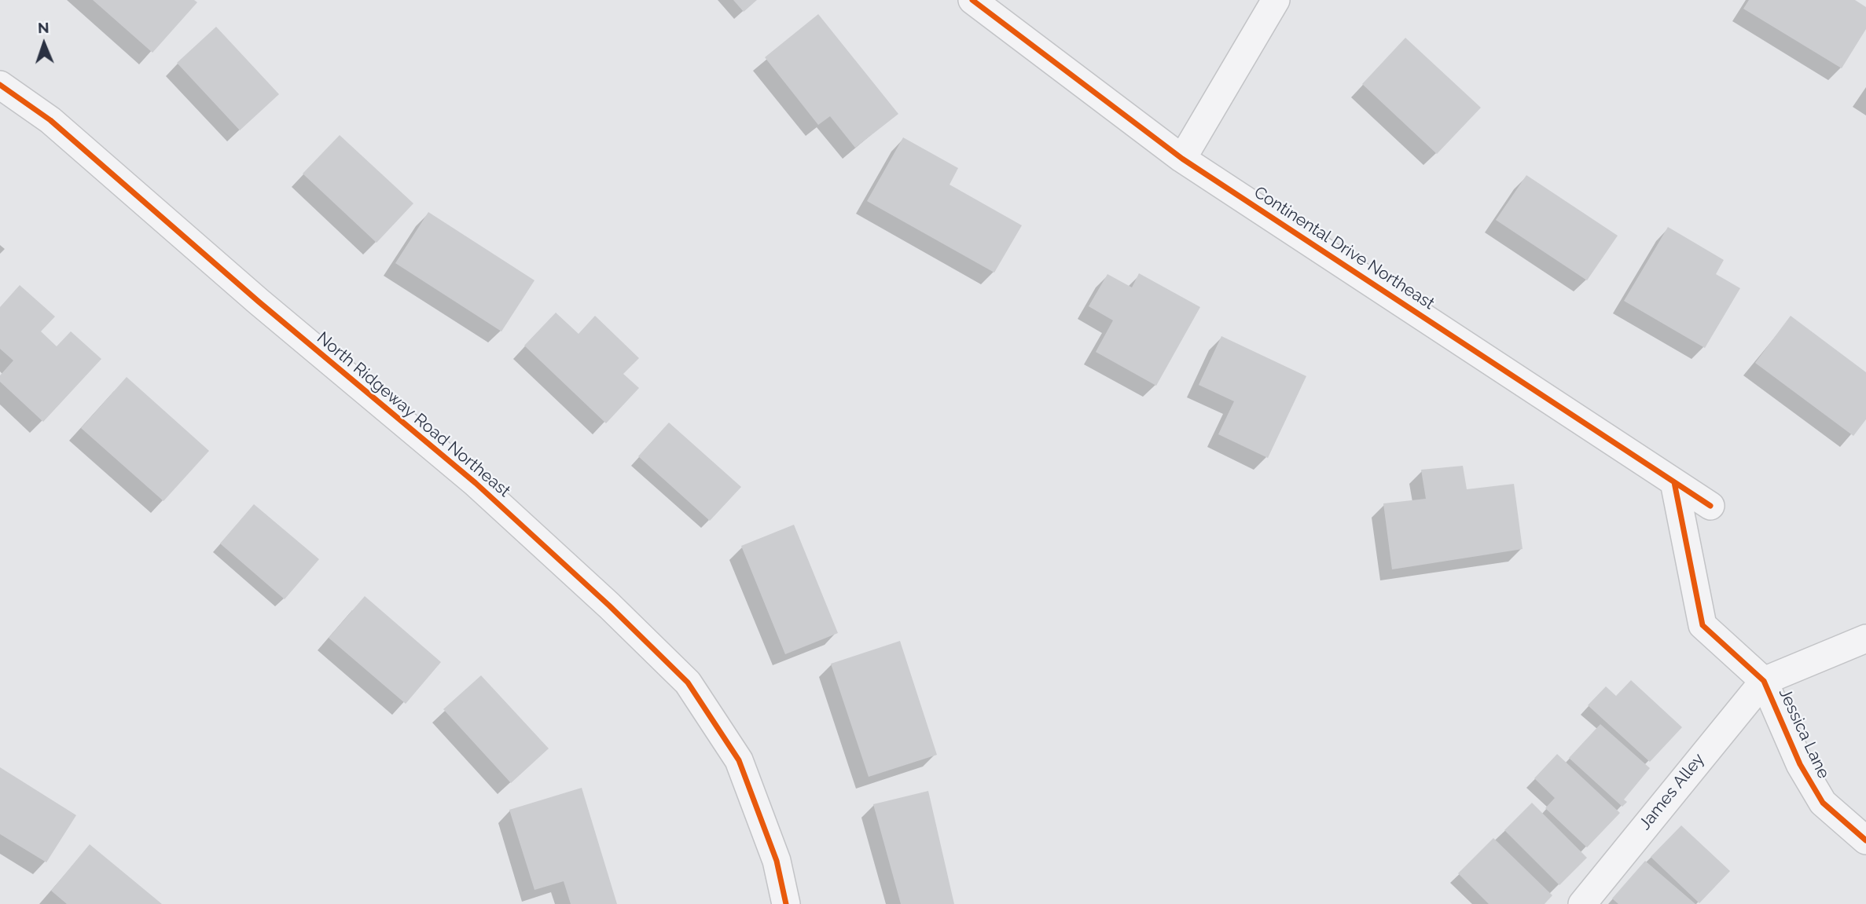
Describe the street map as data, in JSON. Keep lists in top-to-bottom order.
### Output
{
  "streets": {
    "street": [
      "Continental Drive Northeast",
      "North Ridgeway Road Northeast",
      "Jessica Lane",
      "James Alley"
    ]
  },
  "crossings": [
    ["Continental Drive Northeast", "Jessica Lane"],
    ["Jessica Lane", "James Alley"]
  ],
  "north": "top"
}
